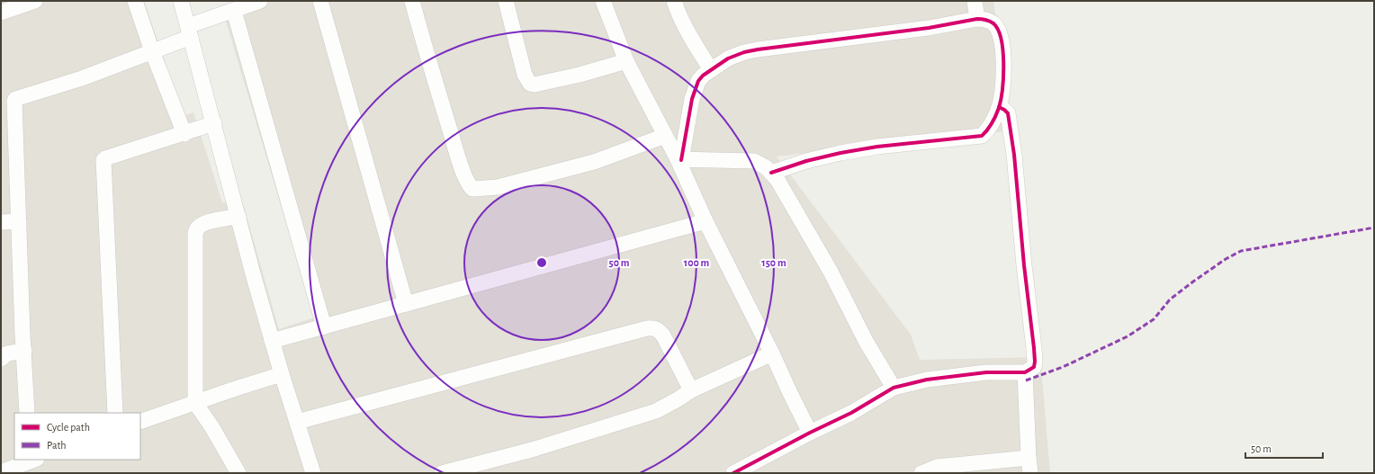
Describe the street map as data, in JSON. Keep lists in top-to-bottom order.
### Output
{
  "legend": ["Cycle path", "Path"],
  "scale_bar": "50 m",
  "rings": ["50 m", "100 m", "150 m"]
}
